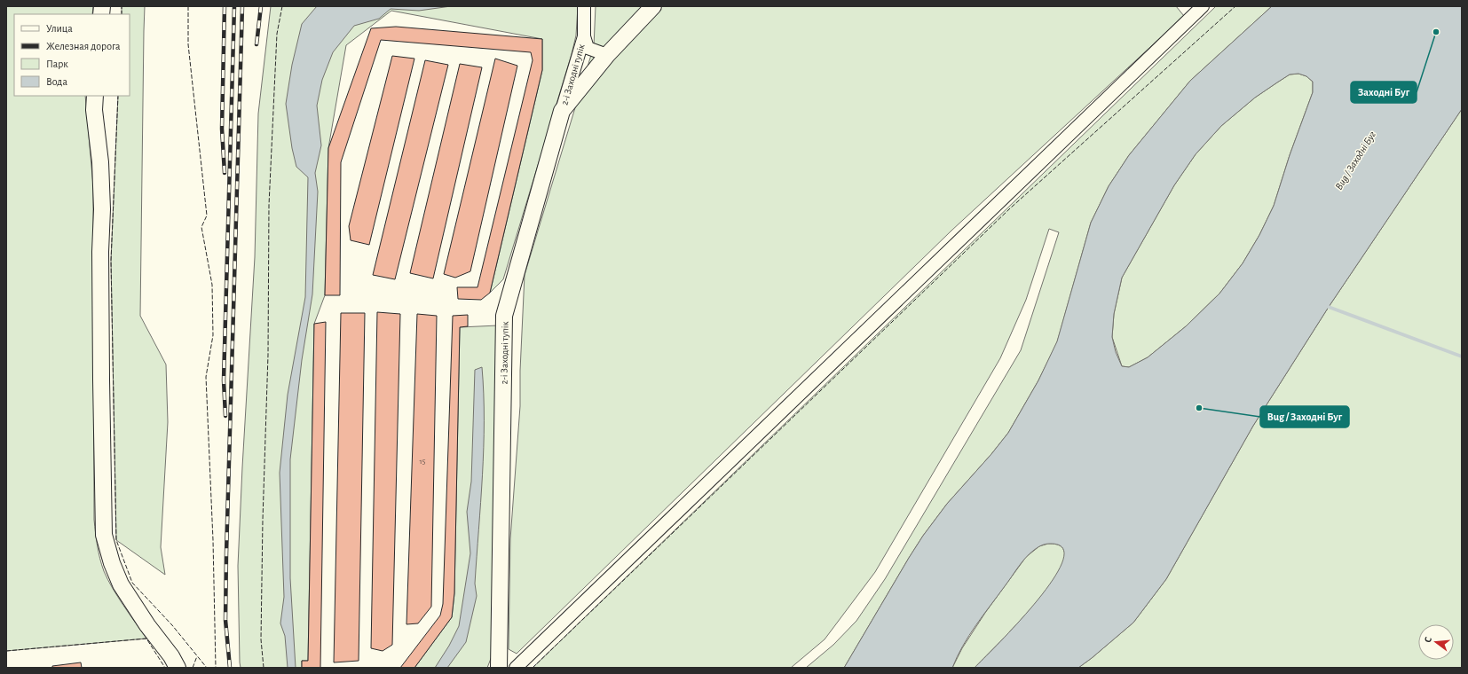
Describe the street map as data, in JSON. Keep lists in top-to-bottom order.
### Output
{
  "streets": {
    "main road": ["2-і Заходні тупік"]
  },
  "water": ["Bug / Заходні Буг"],
  "places": ["Заходні Буг", "Bug / Заходні Буг"],
  "house_numbers": ["15"],
  "legend": [
    "Улица",
    "Железная дорога",
    "Парк",
    "Вода"
  ],
  "north": "left"
}
